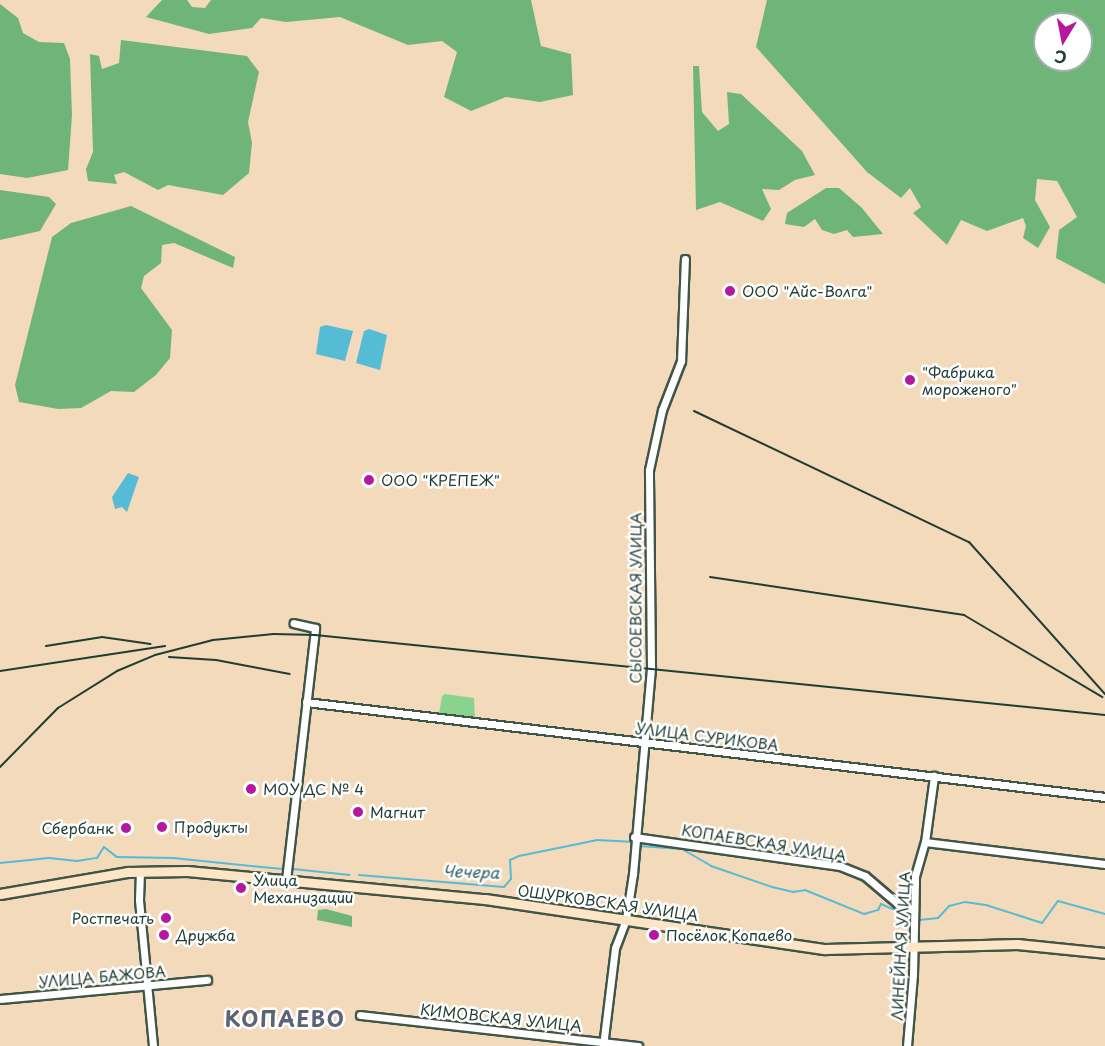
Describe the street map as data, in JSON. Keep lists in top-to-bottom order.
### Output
{
  "streets": {
    "street": [
      "СЫСОЕВСКАЯ УЛИЦА",
      "УЛИЦА СУРИКОВА",
      "КОПАЕВСКАЯ УЛИЦА",
      "ОШУРКОВСКАЯ УЛИЦА",
      "ЛИНЕЙНАЯ УЛИЦА",
      "УЛИЦА БАЖОВА",
      "КИМОВСКАЯ УЛИЦА"
    ]
  },
  "crossings": [
    ["СЫСОЕВСКАЯ УЛИЦА", "УЛИЦА СУРИКОВА"],
    ["СЫСОЕВСКАЯ УЛИЦА", "КОПАЕВСКАЯ УЛИЦА"],
    ["СЫСОЕВСКАЯ УЛИЦА", "ОШУРКОВСКАЯ УЛИЦА"],
    ["СЫСОЕВСКАЯ УЛИЦА", "КИМОВСКАЯ УЛИЦА"],
    ["УЛИЦА СУРИКОВА", "ЛИНЕЙНАЯ УЛИЦА"],
    ["КОПАЕВСКАЯ УЛИЦА", "ЛИНЕЙНАЯ УЛИЦА"],
    ["ОШУРКОВСКАЯ УЛИЦА", "ЛИНЕЙНАЯ УЛИЦА"]
  ],
  "districts": ["КОПАЕВО"],
  "water": ["Чечера"],
  "places": [
    "ООО \"Айс-Волга\"",
    "\"Фабрика мороженого\"",
    "ООО \"КРЕПЕЖ\"",
    "МОУ ДС № 4",
    "Магнит",
    "Продукты",
    "Сбербанк",
    "Улица Механизации",
    "Ростпечать",
    "Дружба",
    "Посёлок Копаево"
  ],
  "north": "bottom"
}
